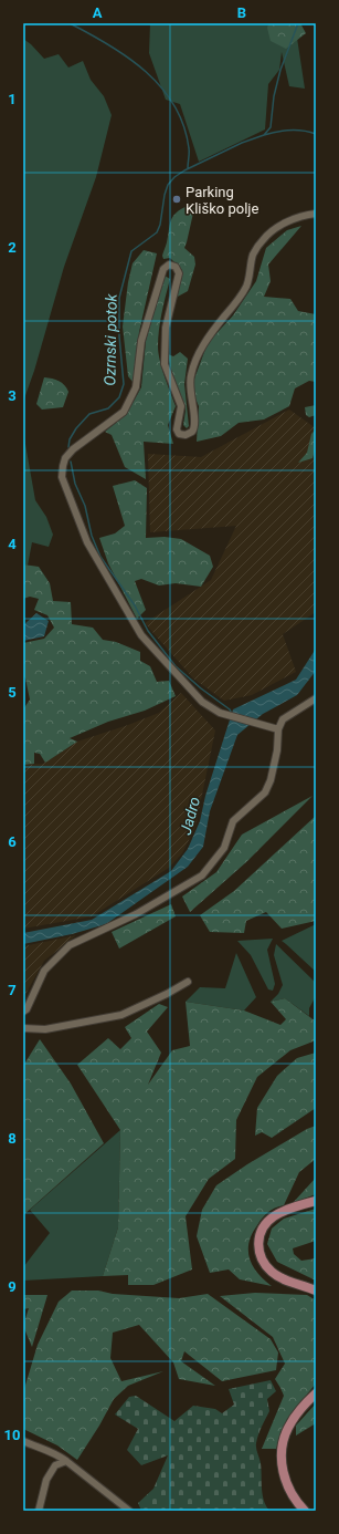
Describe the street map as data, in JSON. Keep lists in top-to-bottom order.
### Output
{
  "water": ["Ozrnski potok", "Jadro"],
  "places": ["Parking Kliško polje"],
  "grid": {
    "columns": ["A", "B"],
    "rows": [
      "1",
      "2",
      "3",
      "4",
      "5",
      "6",
      "7",
      "8",
      "9",
      "10"
    ]
  }
}
